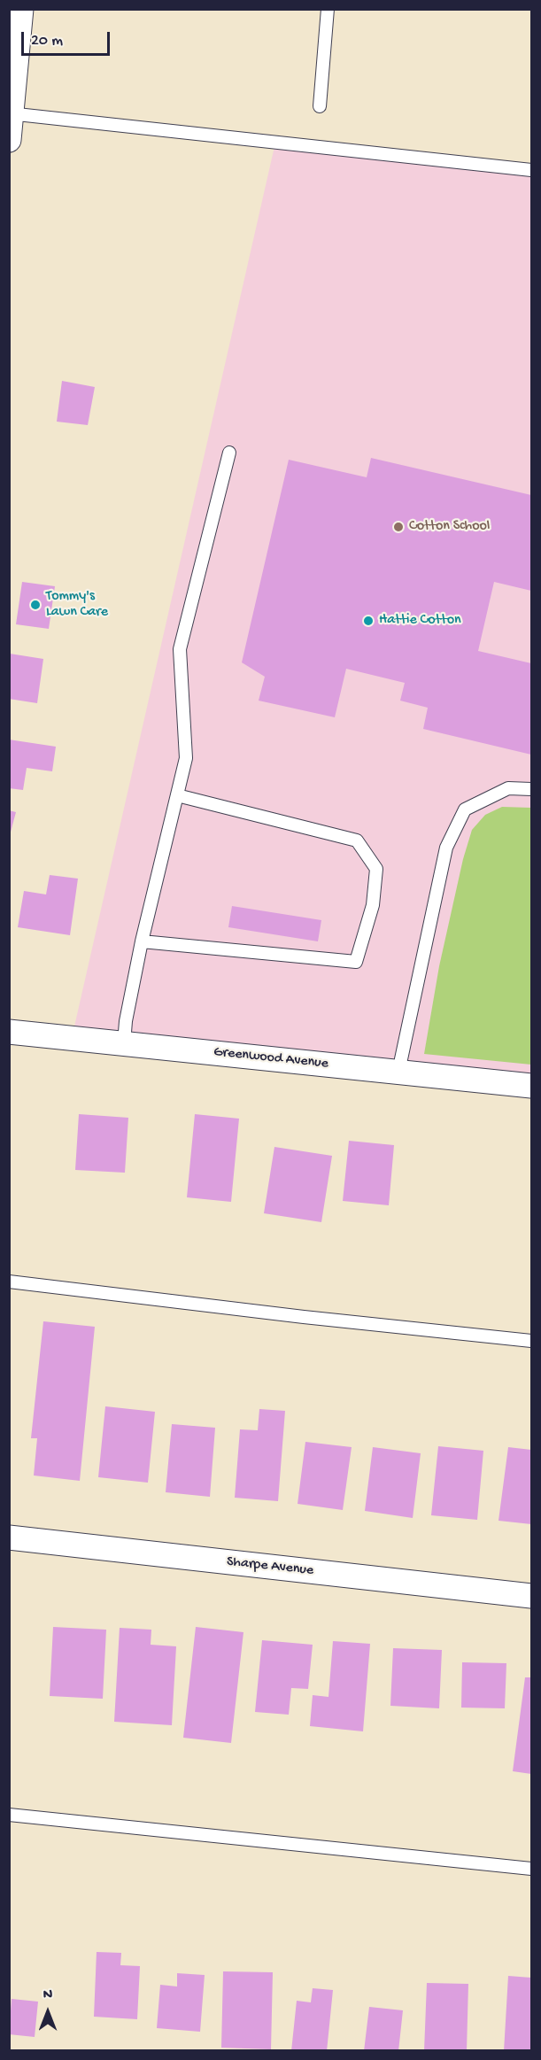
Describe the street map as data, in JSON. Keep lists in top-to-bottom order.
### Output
{
  "streets": {
    "street": ["Greenwood Avenue", "Sharpe Avenue"]
  },
  "places": ["Cotton School", "Tommy's Lawn Care", "Hattie Cotton"],
  "scale_bar": "20 m",
  "north": "top"
}
